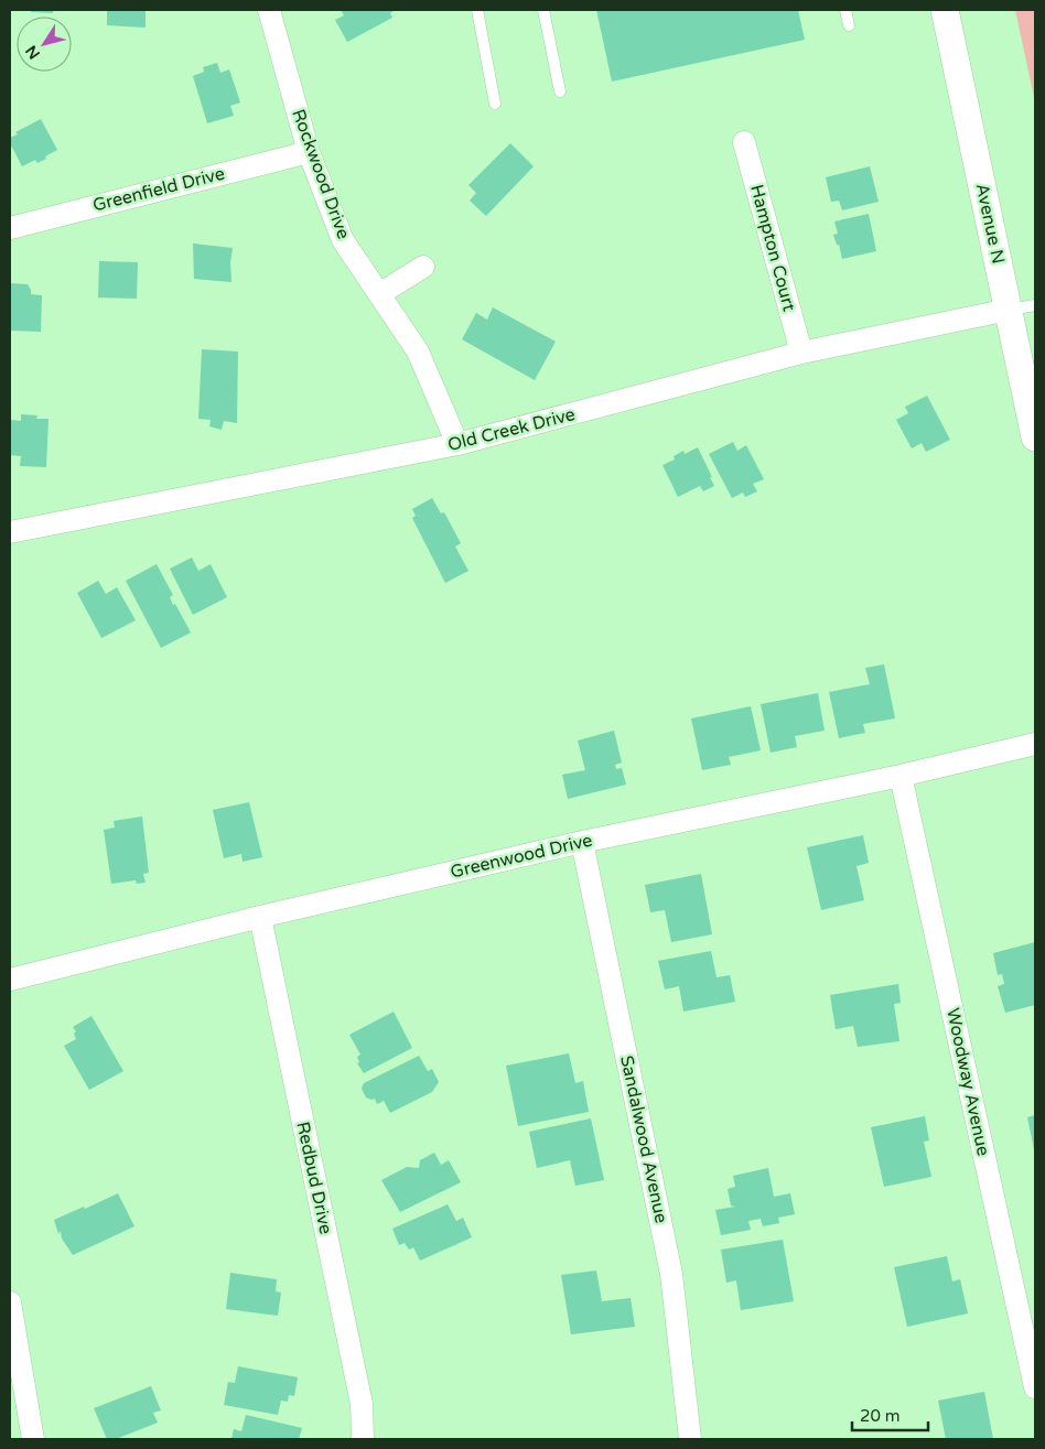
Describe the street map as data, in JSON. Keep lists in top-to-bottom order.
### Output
{
  "streets": {
    "street": [
      "Rockwood Drive",
      "Greenfield Drive",
      "Avenue N",
      "Hampton Court",
      "Old Creek Drive",
      "Greenwood Drive",
      "Woodway Avenue",
      "Sandalwood Avenue",
      "Redbud Drive"
    ]
  },
  "crossings": [
    ["Rockwood Drive", "Greenfield Drive"],
    ["Rockwood Drive", "Old Creek Drive"],
    ["Avenue N", "Old Creek Drive"],
    ["Hampton Court", "Old Creek Drive"],
    ["Greenwood Drive", "Woodway Avenue"],
    ["Greenwood Drive", "Sandalwood Avenue"],
    ["Greenwood Drive", "Redbud Drive"]
  ],
  "scale_bar": "20 m",
  "north": "bottom left"
}
